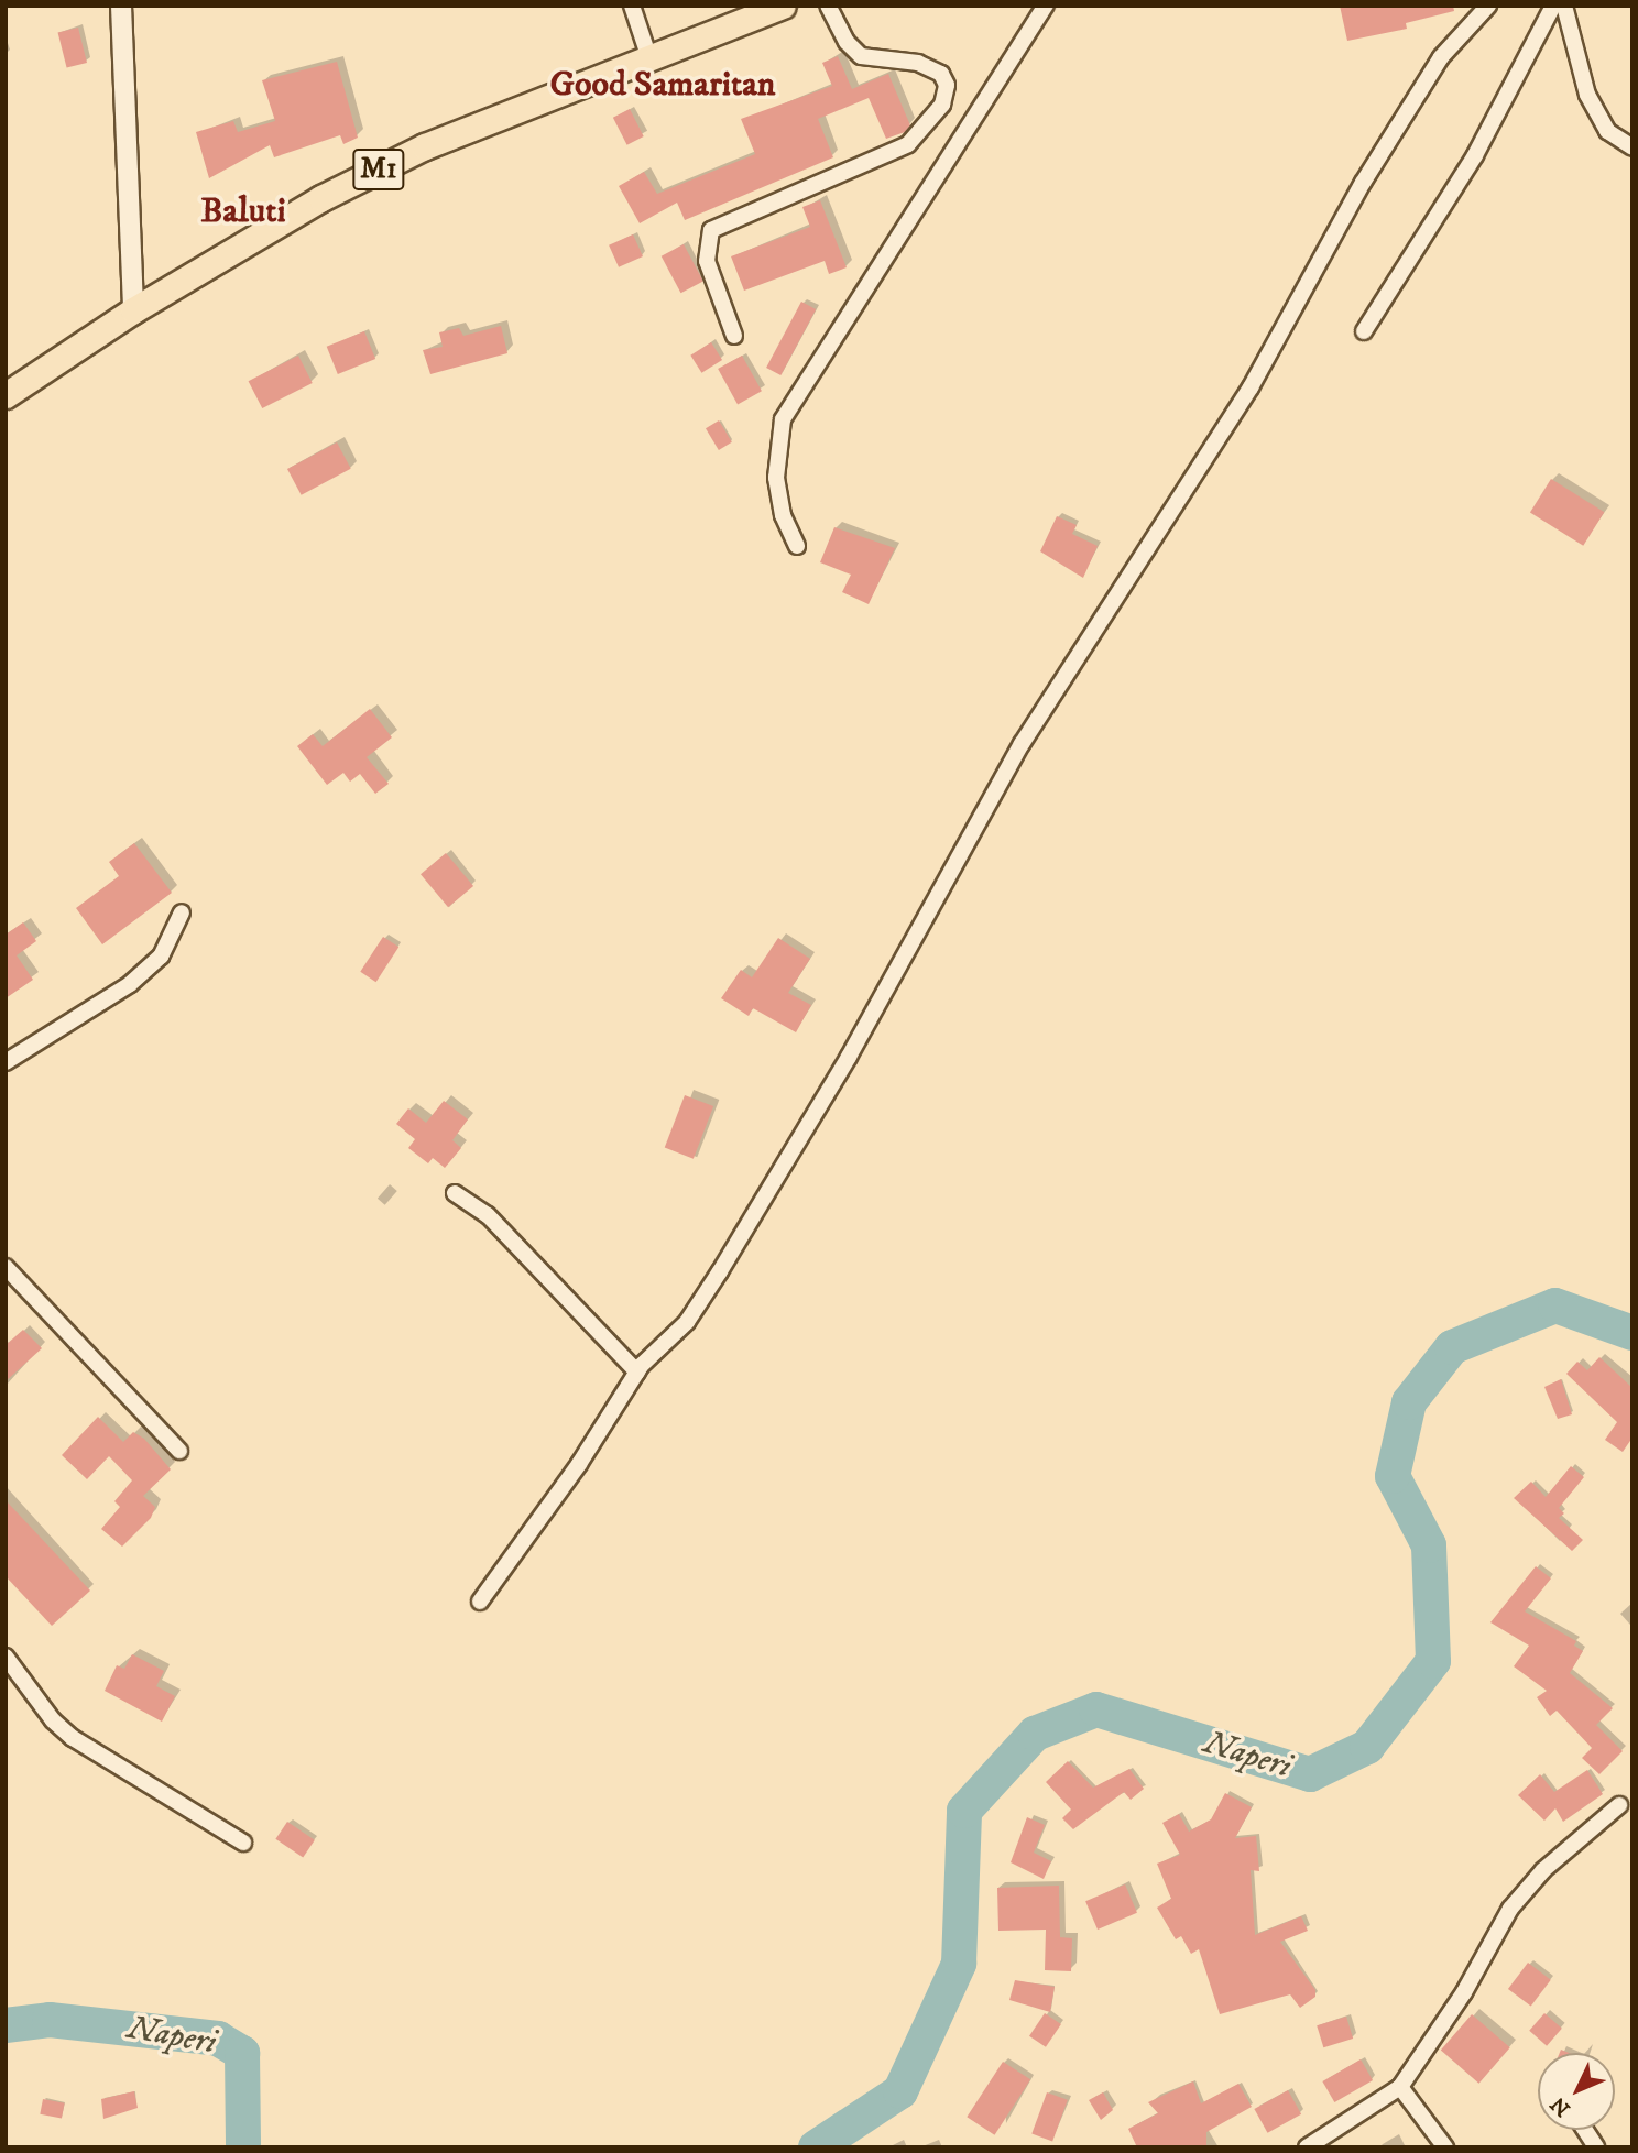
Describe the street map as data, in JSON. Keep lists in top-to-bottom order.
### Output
{
  "streets": {
    "highway": ["M1"]
  },
  "districts": ["Good Samaritan", "Baluti"],
  "water": ["Naperi"],
  "north": "bottom left"
}
